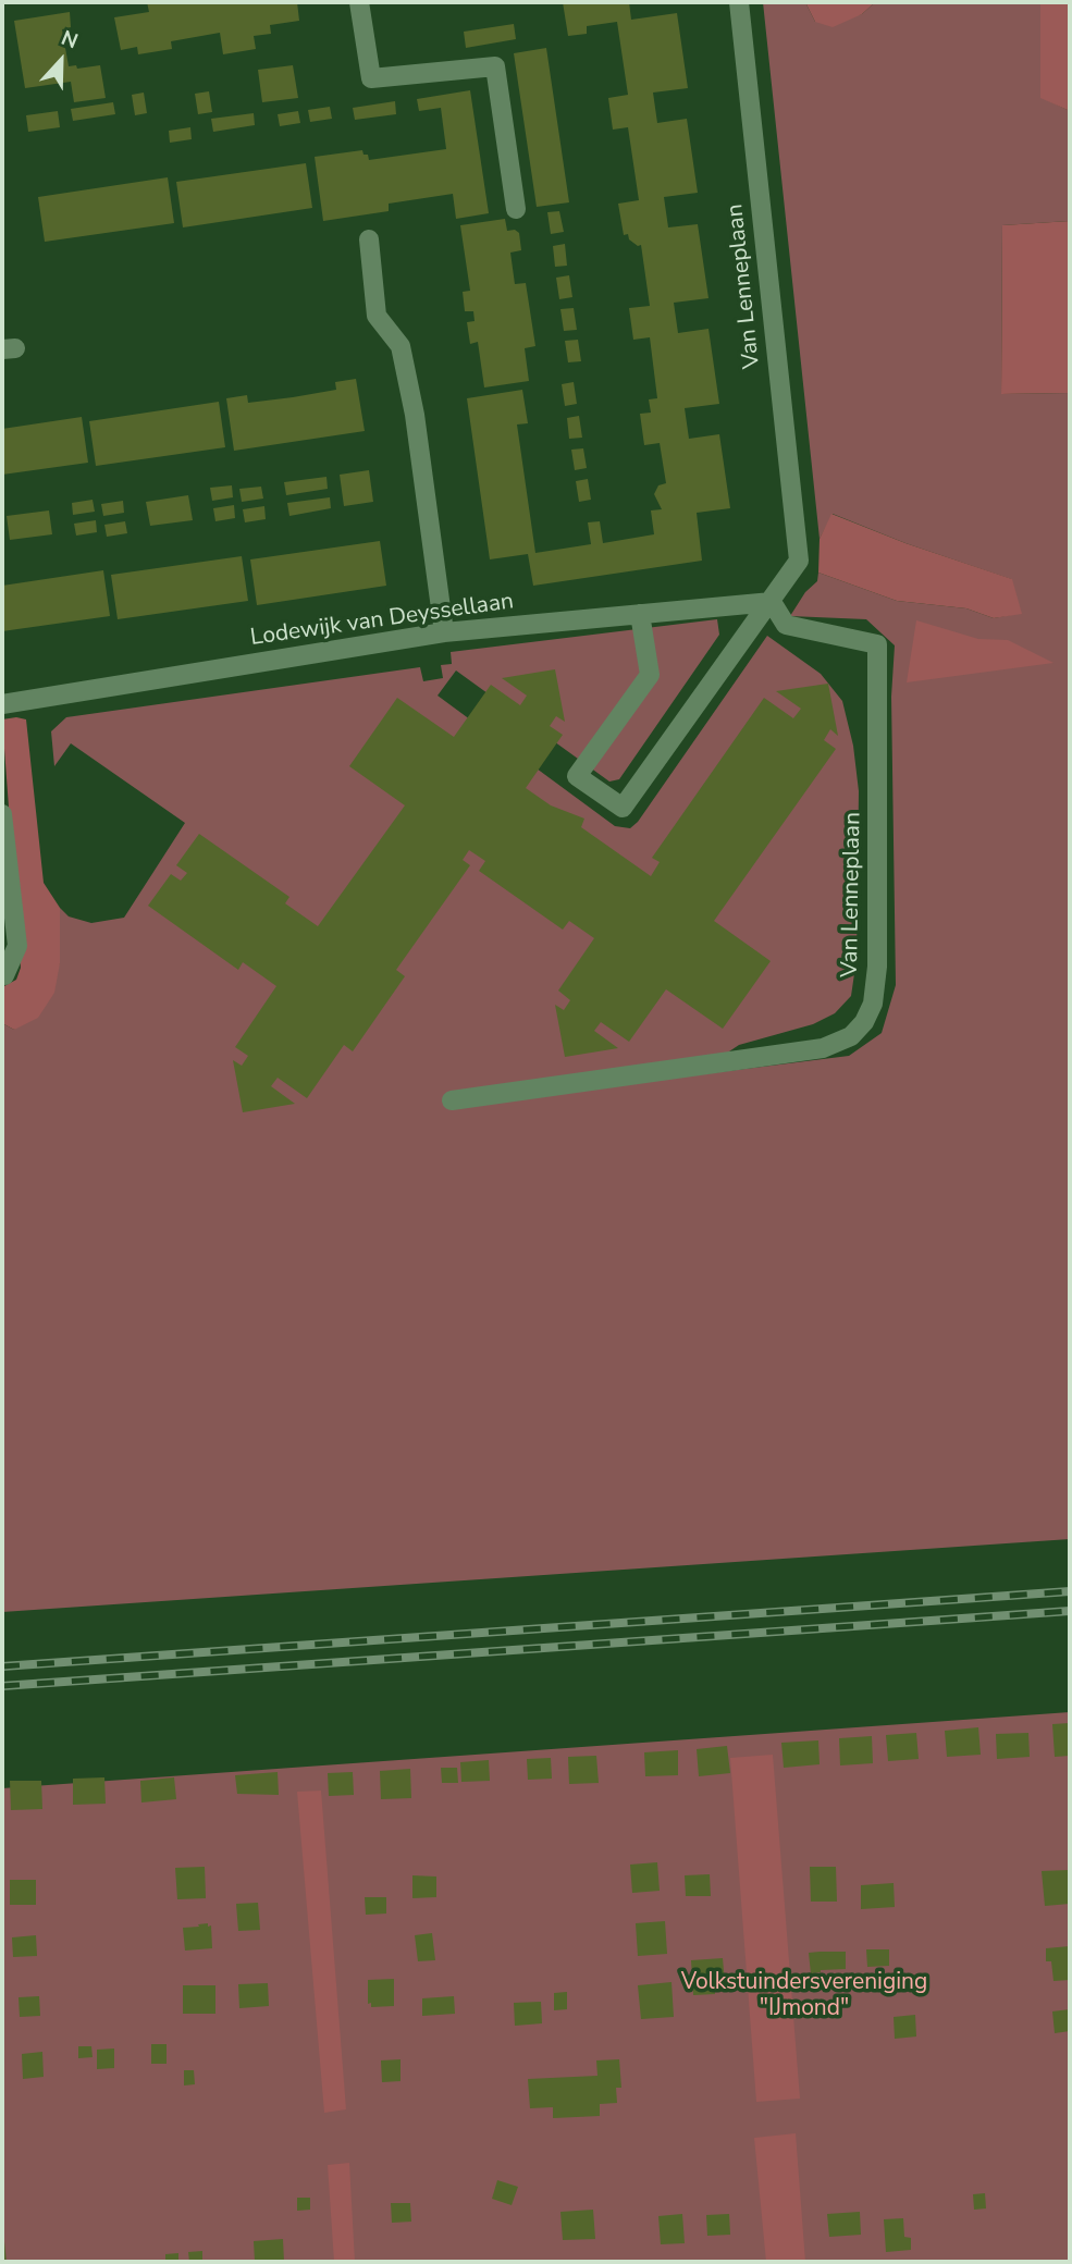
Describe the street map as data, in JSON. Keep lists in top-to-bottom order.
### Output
{
  "streets": {
    "street": ["Van Lenneplaan", "Lodewijk van Deyssellaan"]
  },
  "crossings": [
    ["Van Lenneplaan", "Lodewijk van Deyssellaan"]
  ],
  "parks": ["Volkstuindersvereniging \"IJmond\""],
  "north": "top"
}
